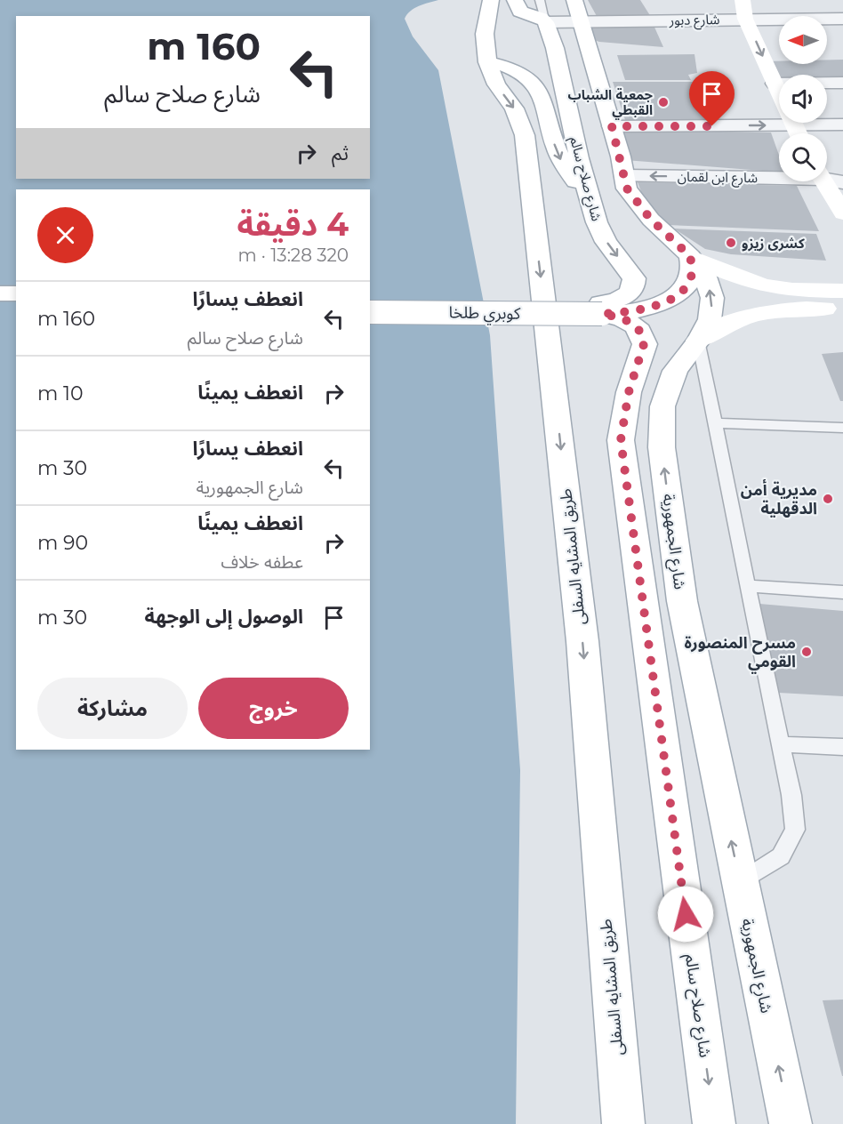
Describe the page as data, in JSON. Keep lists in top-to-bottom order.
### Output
{
  "streets": {
    "main road": [
      "شارع صلاح سالم",
      "كوبري طلخا",
      "شارع الجمهورية",
      "طريق المشايه السفلى"
    ],
    "street": ["شارع دبور", "شارع ابن لقمان"]
  },
  "crossings": [
    ["شارع دبور", "شارع صلاح سالم"],
    ["شارع دبور", "شارع الجمهورية"],
    ["شارع ابن لقمان", "شارع الجمهورية"],
    ["شارع صلاح سالم", "كوبري طلخا"]
  ],
  "one_way": ["شارع صلاح سالم", "شارع الجمهورية", "طريق المشايه السفلى"],
  "places": [
    "جمعية الشباب القبطي",
    "كشرى زيزو",
    "مديرية أمن الدقهلية",
    "مسرح المنصورة القومي"
  ],
  "north": "left",
  "page": {
    "turn": ["160 m", "شارع صلاح سالم"],
    "then": "ثم",
    "heading": ["4 دقيقة", "320 m · 13:28"],
    "list": [
      {
        "name": "انعطف يسارًا",
        "note": "شارع صلاح سالم",
        "value": "160 m"
      },
      {
        "name": "انعطف يمينًا",
        "value": "10 m"
      },
      {
        "name": "انعطف يسارًا",
        "note": "شارع الجمهورية",
        "value": "30 m"
      },
      {
        "name": "انعطف يمينًا",
        "note": "عطفه خلاف",
        "value": "90 m"
      },
      {
        "name": "الوصول إلى الوجهة",
        "value": "30 m"
      }
    ],
    "buttons": ["خروج", "مشاركة"]
  }
}
